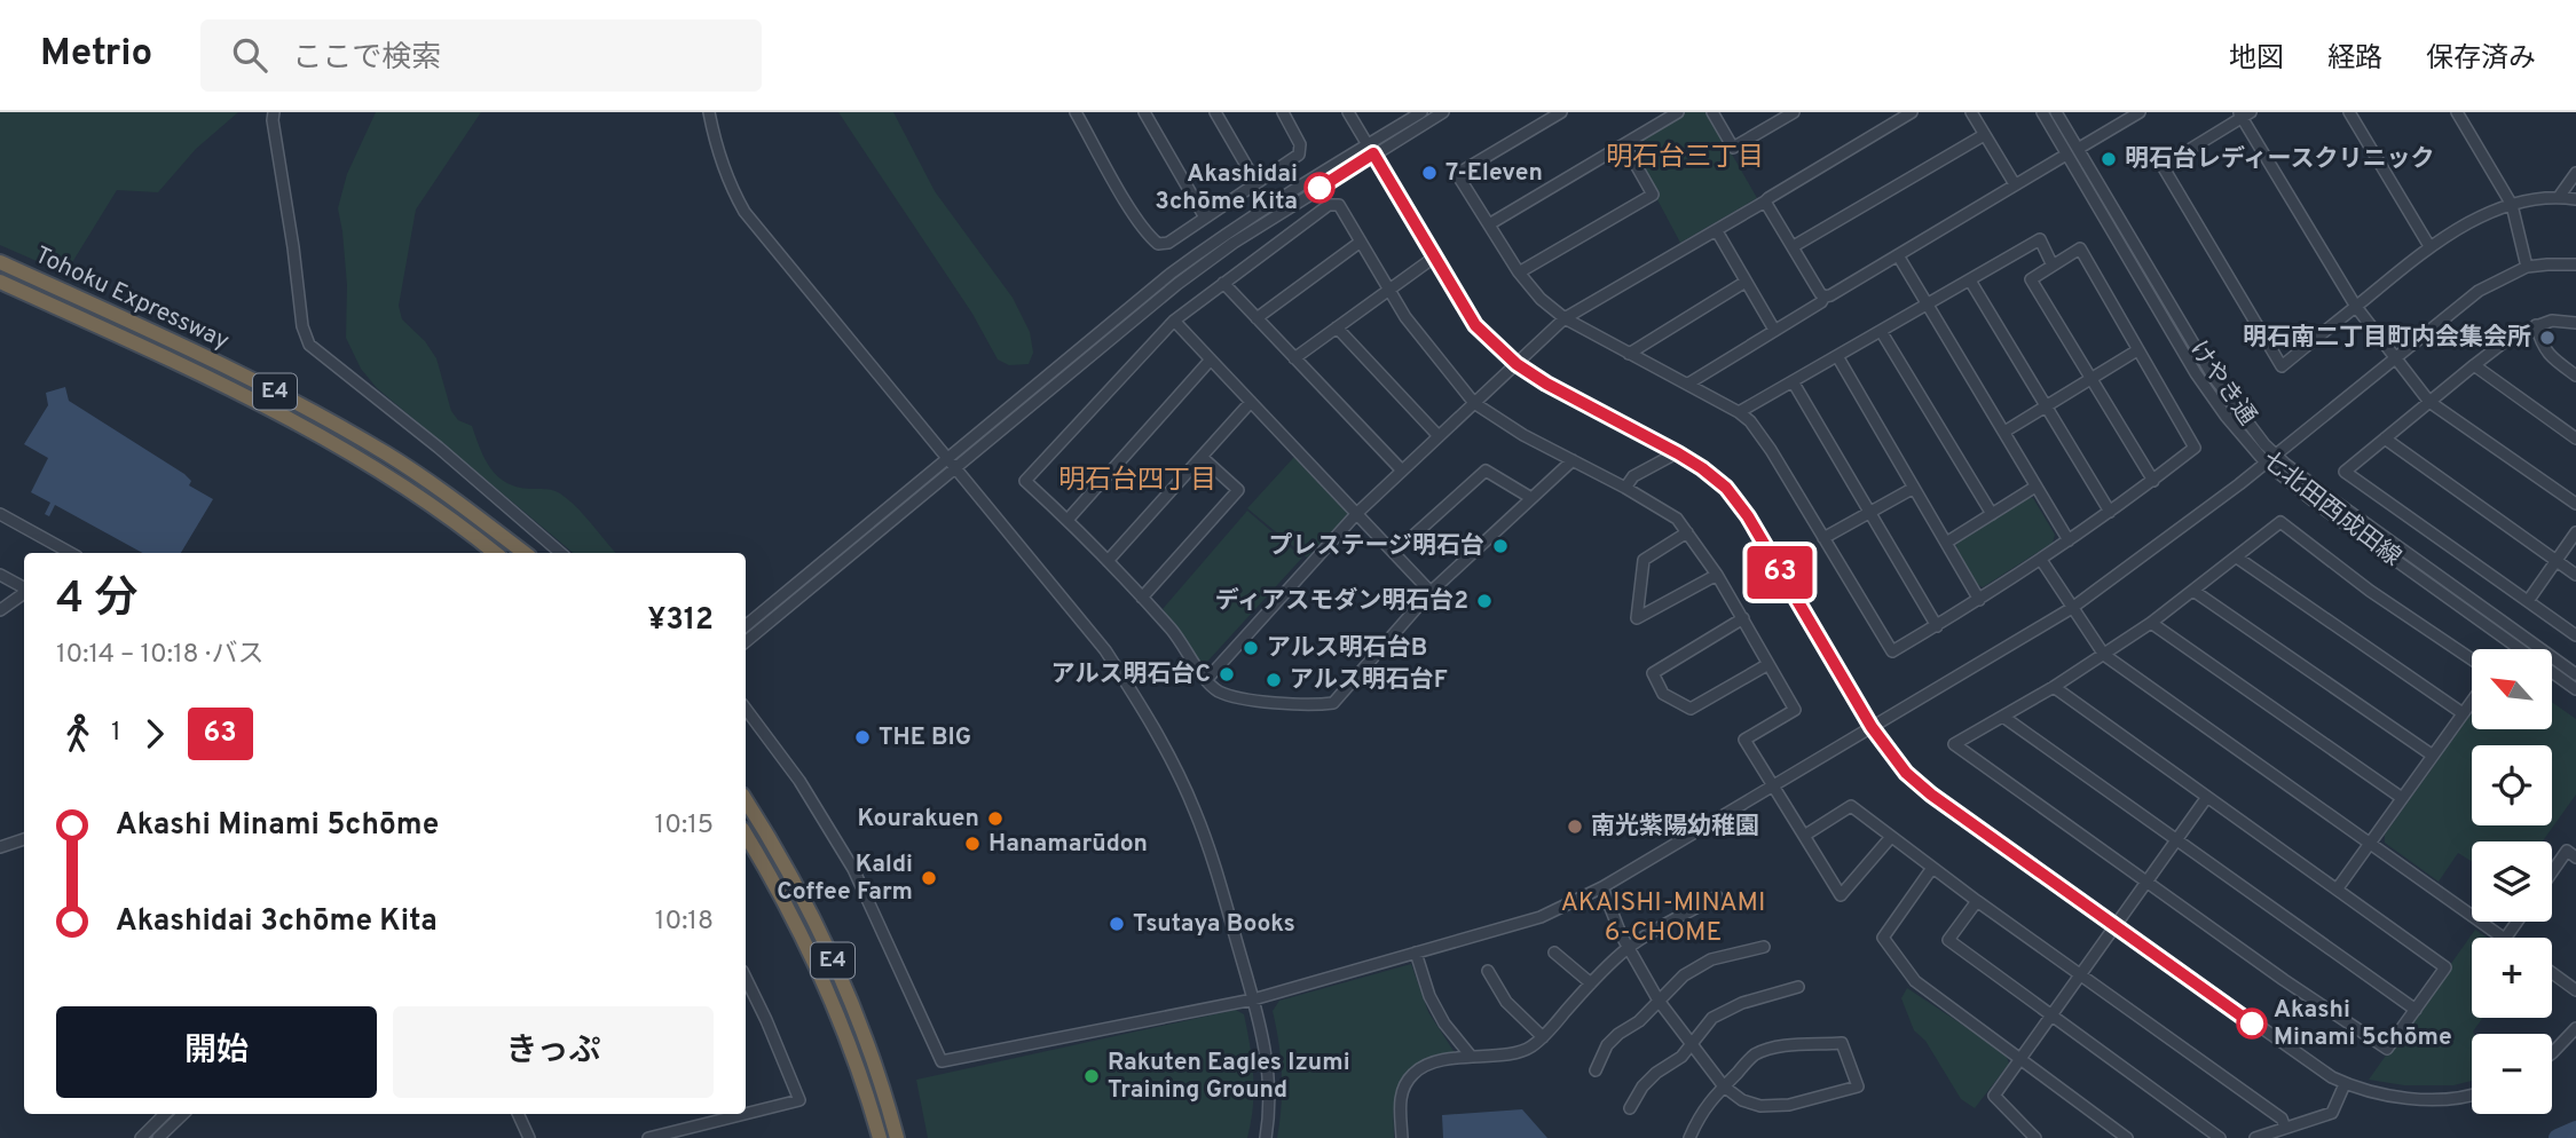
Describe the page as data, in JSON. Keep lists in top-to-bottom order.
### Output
{
  "streets": {
    "highway": ["Tohoku Expressway", "E4"],
    "street": ["けやき通", "七北田西成田線"]
  },
  "districts": ["明石台三丁目", "明石台四丁目", "AKAISHI-MINAMI 6-CHOME"],
  "places": [
    "明石台レディースクリニック",
    "7-Eleven",
    "Akashidai 3chōme Kita",
    "明石南二丁目町内会集会所",
    "プレステージ明石台",
    "ディアスモダン明石台2",
    "アルス明石台B",
    "アルス明石台C",
    "アルス明石台F",
    "THE BIG",
    "Kourakuen",
    "南光紫陽幼稚園",
    "Hanamarūdon",
    "Kaldi Coffee Farm",
    "Tsutaya Books",
    "Akashi Minami 5chōme",
    "Rakuten Eagles Izumi Training Ground"
  ],
  "lines": ["bus line 63"],
  "north": "top left",
  "page": {
    "header": "Metrio",
    "search": "ここで検索",
    "nav": ["地図", "経路", "保存済み"],
    "on_map": "63",
    "heading": ["4 分", "10:14 – 10:18 · バス", "¥312"],
    "map_buttons": ["+", "−"],
    "legs": ["1", "63"],
    "list": [
      {
        "name": "Akashi Minami 5chōme",
        "value": "10:15"
      },
      {
        "name": "Akashidai 3chōme Kita",
        "value": "10:18"
      }
    ],
    "buttons": ["開始", "きっぷ"]
  }
}
